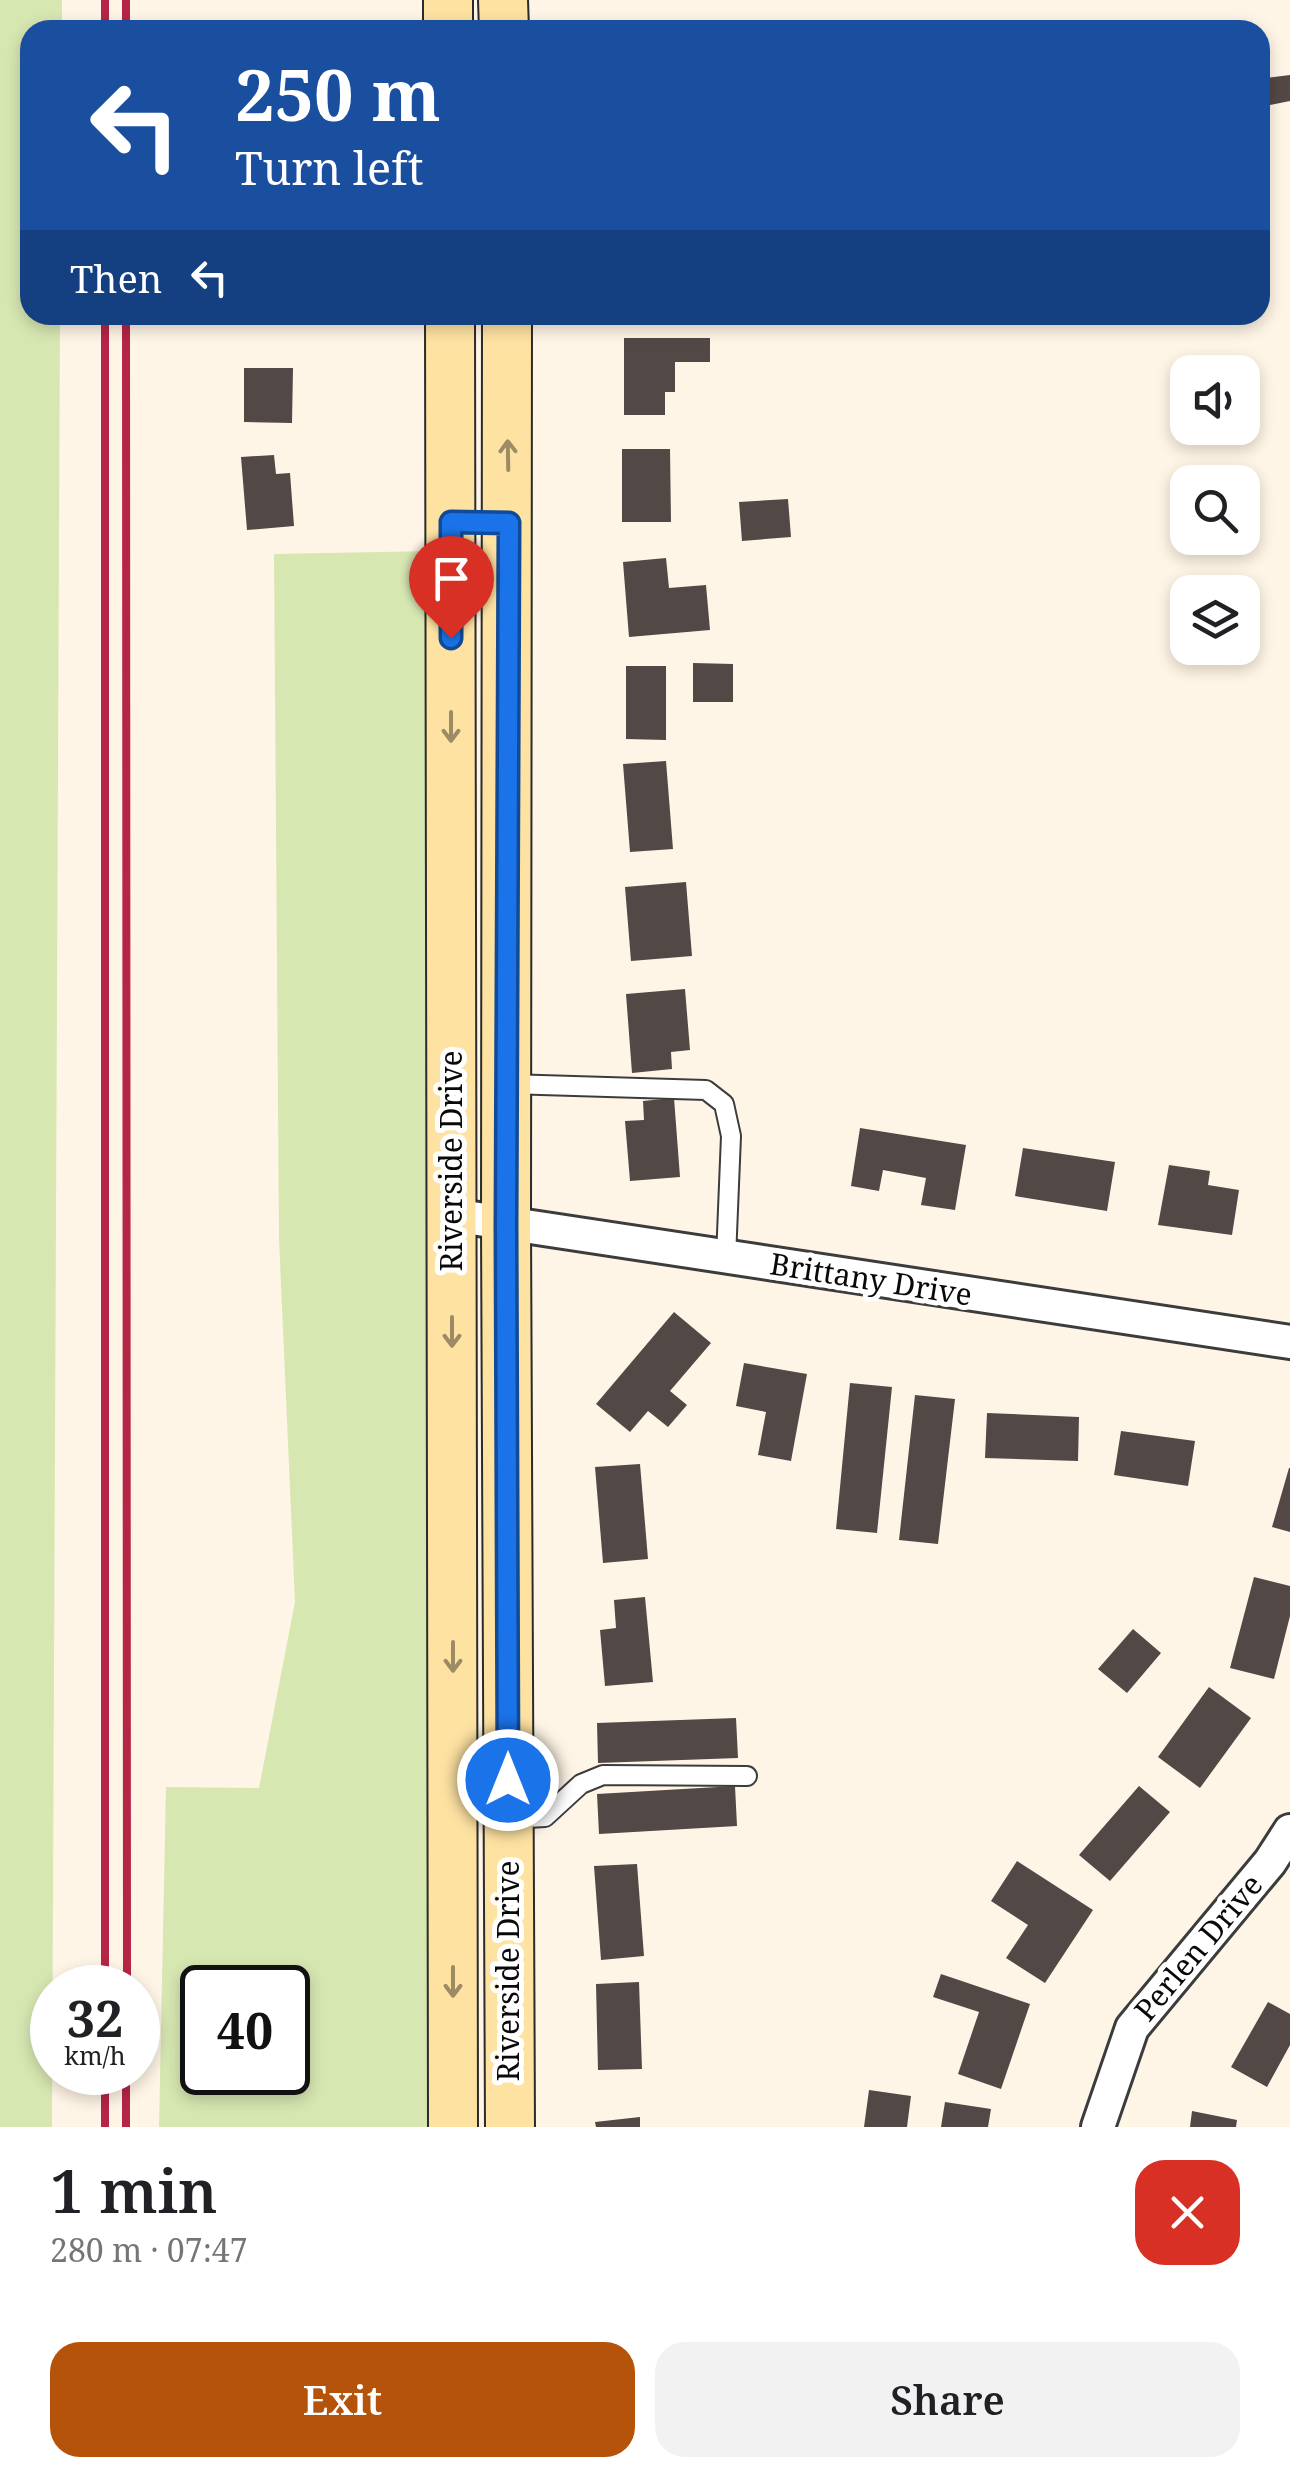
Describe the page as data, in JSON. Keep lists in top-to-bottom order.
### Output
{
  "streets": {
    "street": ["Riverside Drive", "Brittany Drive", "Perlen Drive"]
  },
  "crossings": [
    ["Riverside Drive", "Brittany Drive"]
  ],
  "page": {
    "turn": ["250 m", "Turn left"],
    "then": "Then",
    "speed": "32 km/h",
    "limit": "40",
    "heading": ["1 min", "280 m · 07:47"],
    "buttons": ["Exit", "Share"]
  }
}
